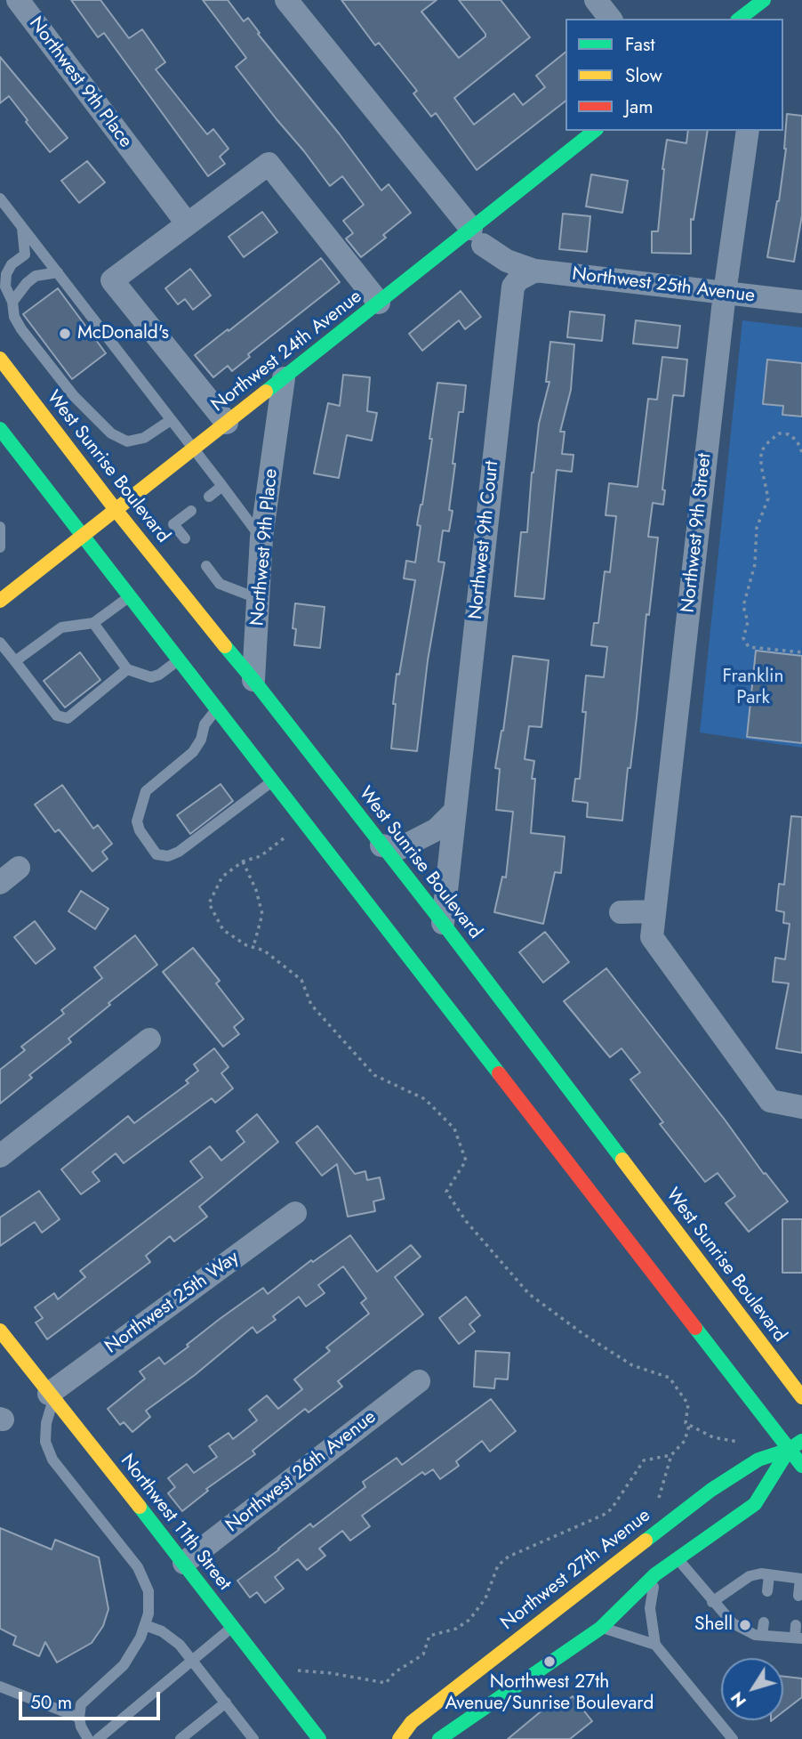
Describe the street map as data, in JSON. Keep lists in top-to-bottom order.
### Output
{
  "streets": {
    "main road": [
      "Northwest 24th Avenue",
      "West Sunrise Boulevard",
      "Northwest 11th Street",
      "Northwest 27th Avenue"
    ],
    "street": [
      "Northwest 9th Place",
      "Northwest 25th Avenue",
      "Northwest 9th Street",
      "Northwest 9th Court",
      "Northwest 25th Way",
      "Northwest 26th Avenue"
    ]
  },
  "crossings": [
    ["Northwest 9th Place", "Northwest 24th Avenue"],
    ["Northwest 9th Place", "West Sunrise Boulevard"],
    ["Northwest 25th Avenue", "Northwest 9th Street"],
    ["Northwest 25th Avenue", "Northwest 9th Court"],
    ["Northwest 24th Avenue", "West Sunrise Boulevard"],
    ["West Sunrise Boulevard", "Northwest 9th Court"],
    ["Northwest 25th Way", "Northwest 11th Street"],
    ["Northwest 26th Avenue", "Northwest 11th Street"]
  ],
  "parks": ["Franklin Park"],
  "places": ["McDonald's", "Shell", "Northwest 27th Avenue/Sunrise Boulevard"],
  "legend": ["Fast", "Slow", "Jam"],
  "scale_bar": "50 m",
  "north": "bottom left"
}
